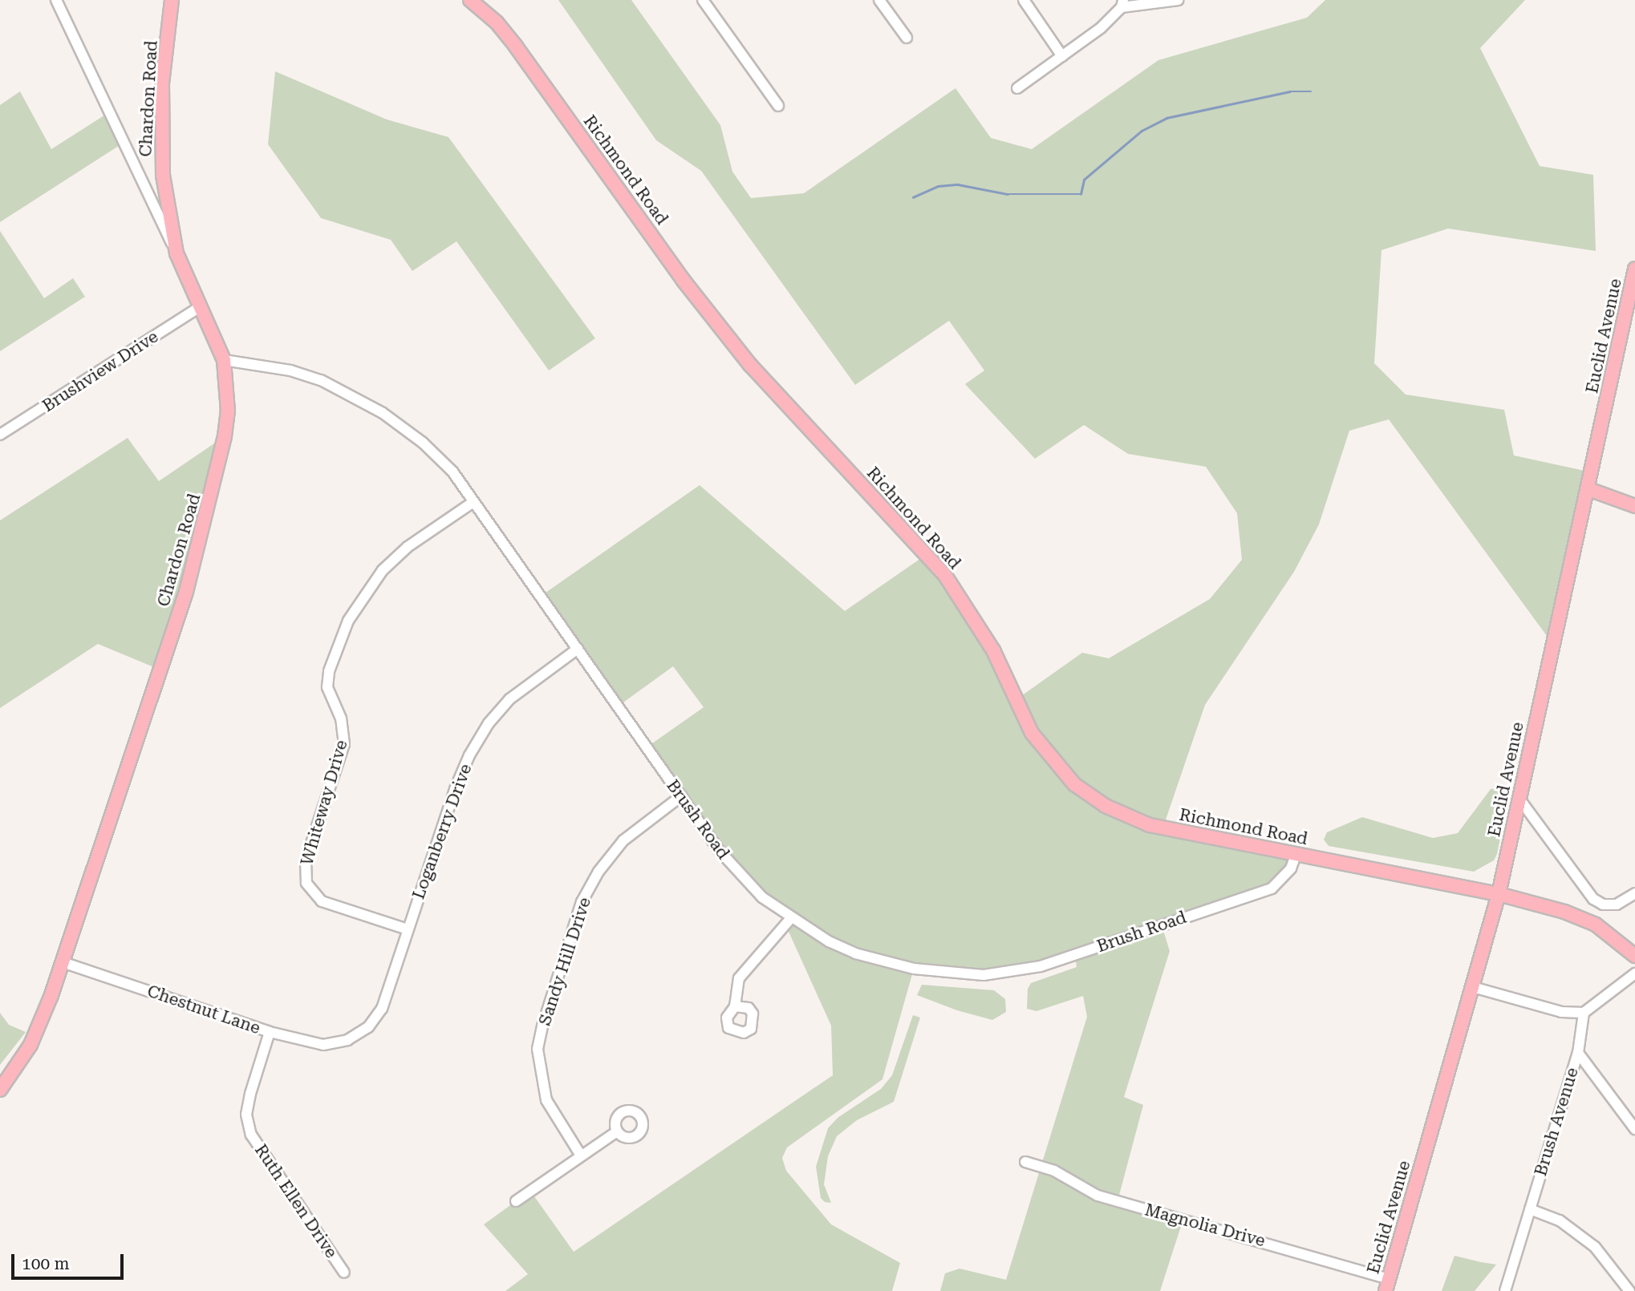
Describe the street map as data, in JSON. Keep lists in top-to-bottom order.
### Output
{
  "streets": {
    "main road": ["Chardon Road", "Richmond Road", "Euclid Avenue"],
    "street": [
      "Brushview Drive",
      "Whiteway Drive",
      "Brush Road",
      "Loganberry Drive",
      "Sandy Hill Drive",
      "Chestnut Lane",
      "Brush Avenue",
      "Ruth Ellen Drive",
      "Magnolia Drive"
    ]
  },
  "crossings": [
    ["Chardon Road", "Brushview Drive"],
    ["Chardon Road", "Brush Road"],
    ["Chardon Road", "Chestnut Lane"],
    ["Richmond Road", "Euclid Avenue"],
    ["Richmond Road", "Brush Road"],
    ["Euclid Avenue", "Magnolia Drive"],
    ["Whiteway Drive", "Brush Road"],
    ["Whiteway Drive", "Loganberry Drive"],
    ["Brush Road", "Loganberry Drive"],
    ["Brush Road", "Sandy Hill Drive"],
    ["Loganberry Drive", "Chestnut Lane"],
    ["Chestnut Lane", "Ruth Ellen Drive"]
  ],
  "scale_bar": "100 m"
}
